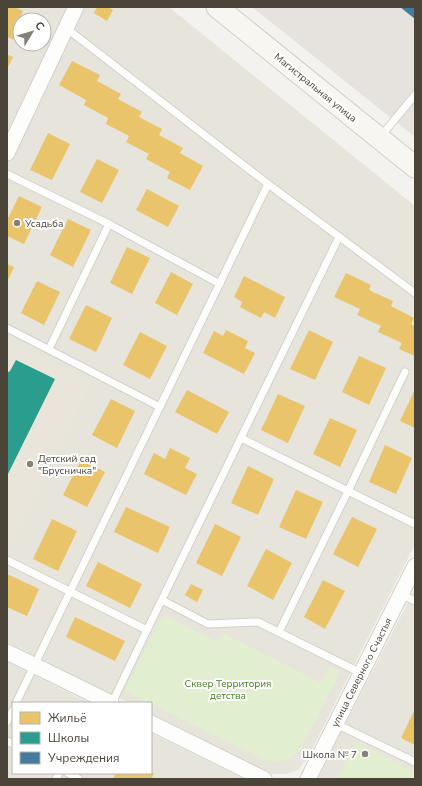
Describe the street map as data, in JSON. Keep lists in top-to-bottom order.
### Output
{
  "streets": {
    "main road": ["Магистральная улица"],
    "street": ["улица Северного Счастья"]
  },
  "parks": ["Сквер Территория детства"],
  "places": ["Усадьба", "Детский сад \"Брусничка\"", "Школа № 7"],
  "legend": ["Жильё", "Школы", "Учреждения"],
  "north": "top right"
}
